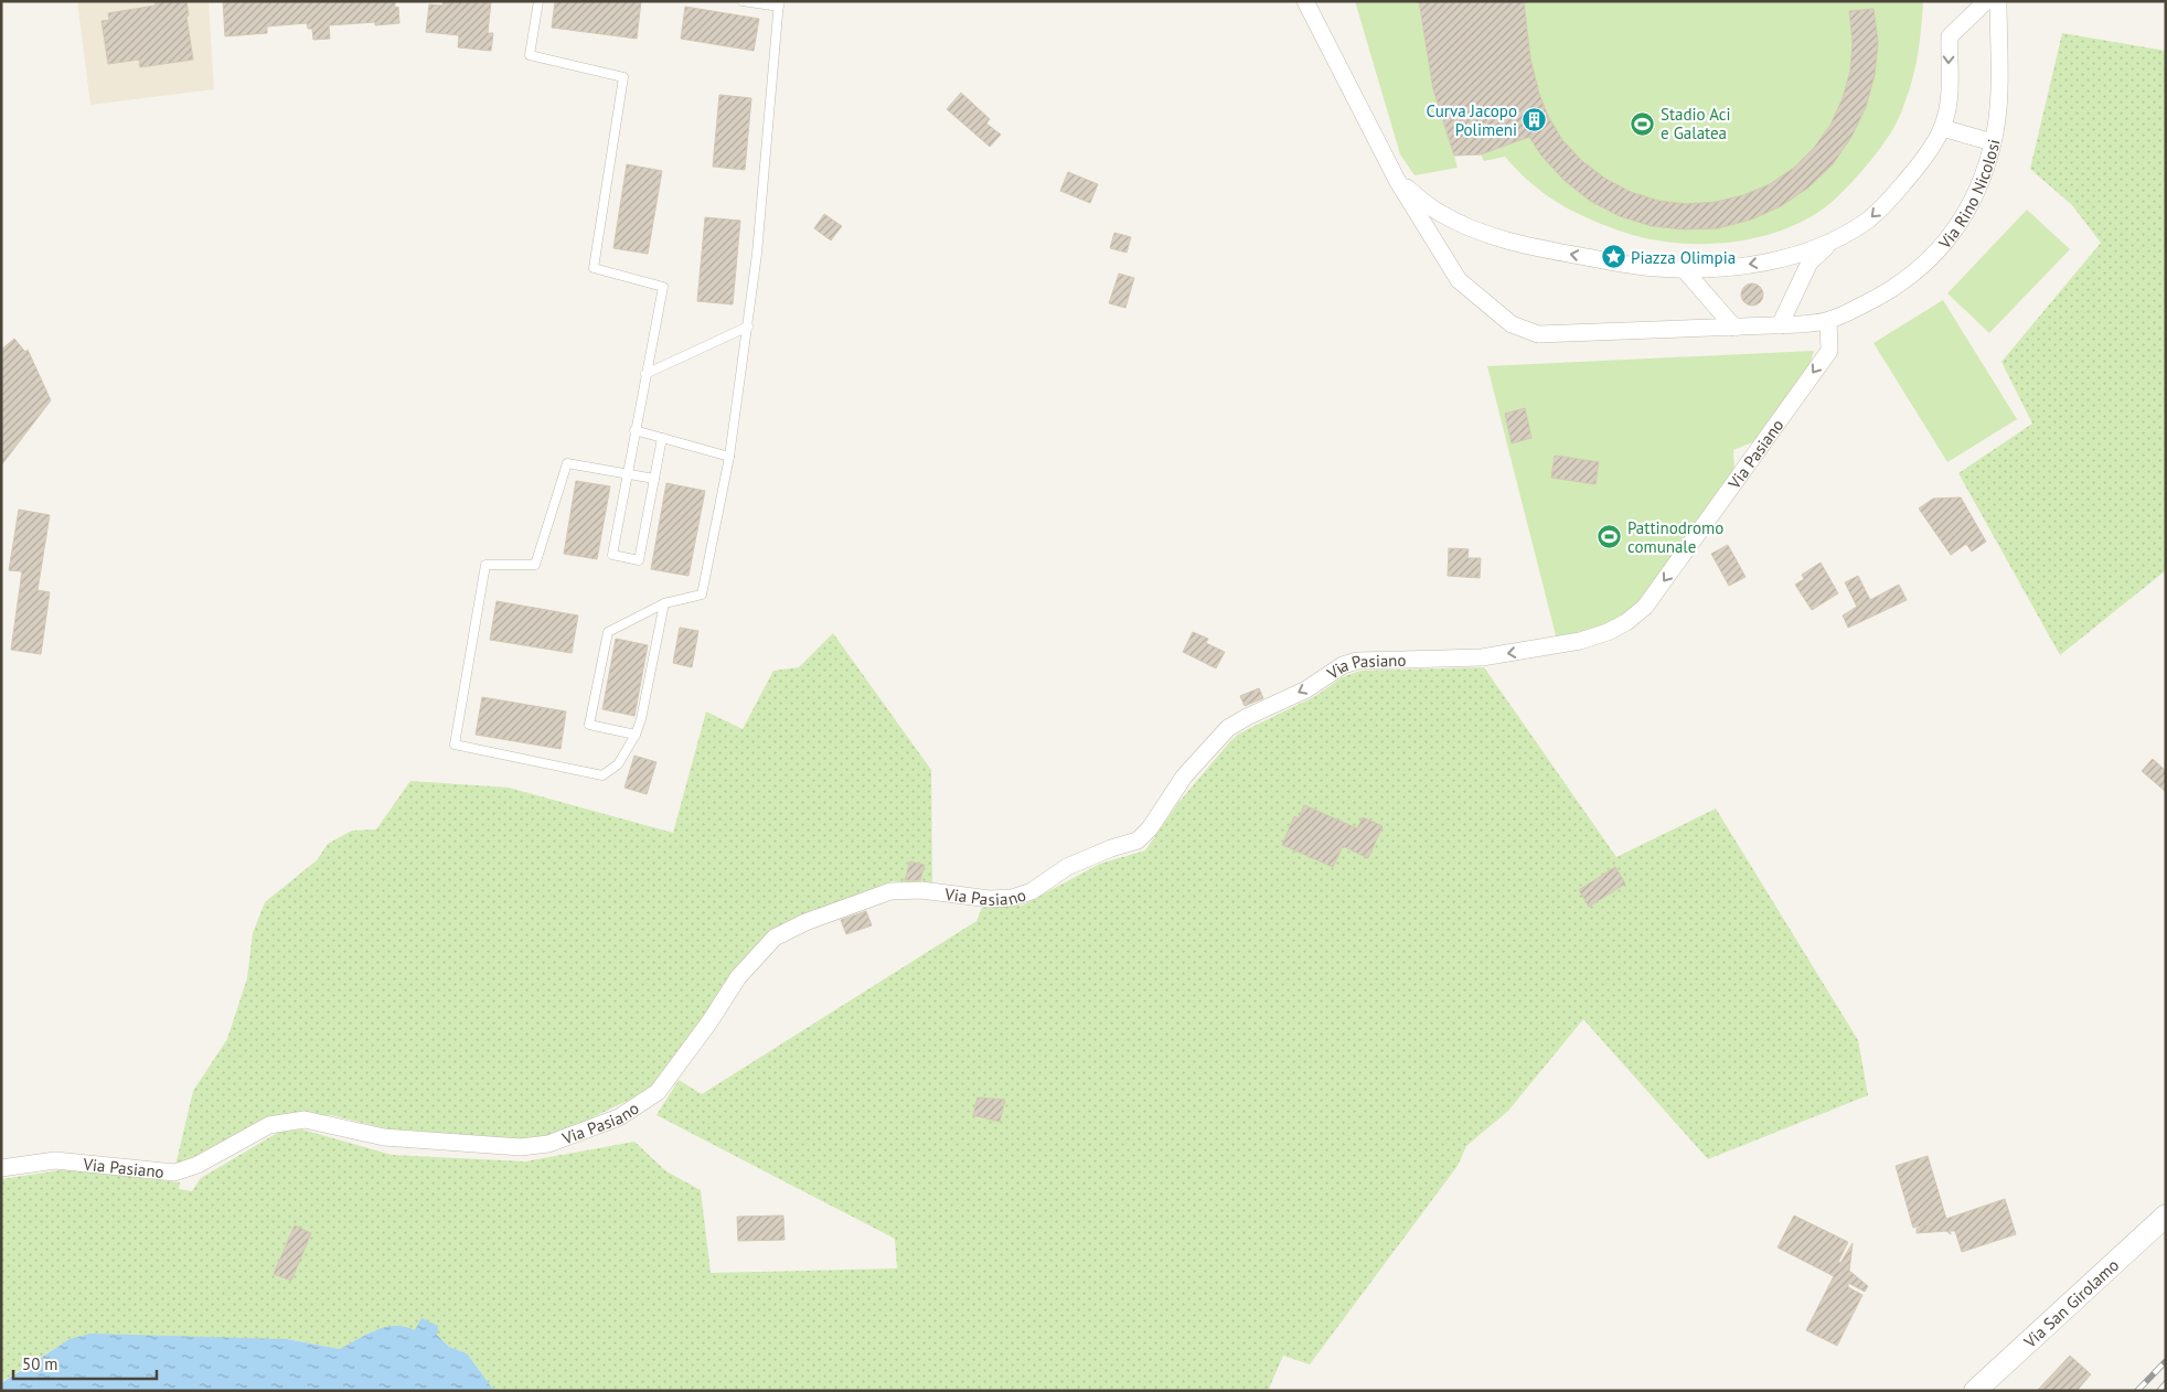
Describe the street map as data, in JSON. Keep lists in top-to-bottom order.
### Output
{
  "streets": {
    "street": ["Via Rino Nicolosi", "Via Pasiano", "Via San Girolamo"]
  },
  "crossings": [
    ["Via Rino Nicolosi", "Via Pasiano"]
  ],
  "one_way": ["Via Pasiano"],
  "places": {
    "building": ["Curva Jacopo Polimeni"],
    "sports": ["Stadio Aci e Galatea", "Pattinodromo comunale"],
    "place": ["Piazza Olimpia"]
  },
  "scale_bar": "50 m"
}
